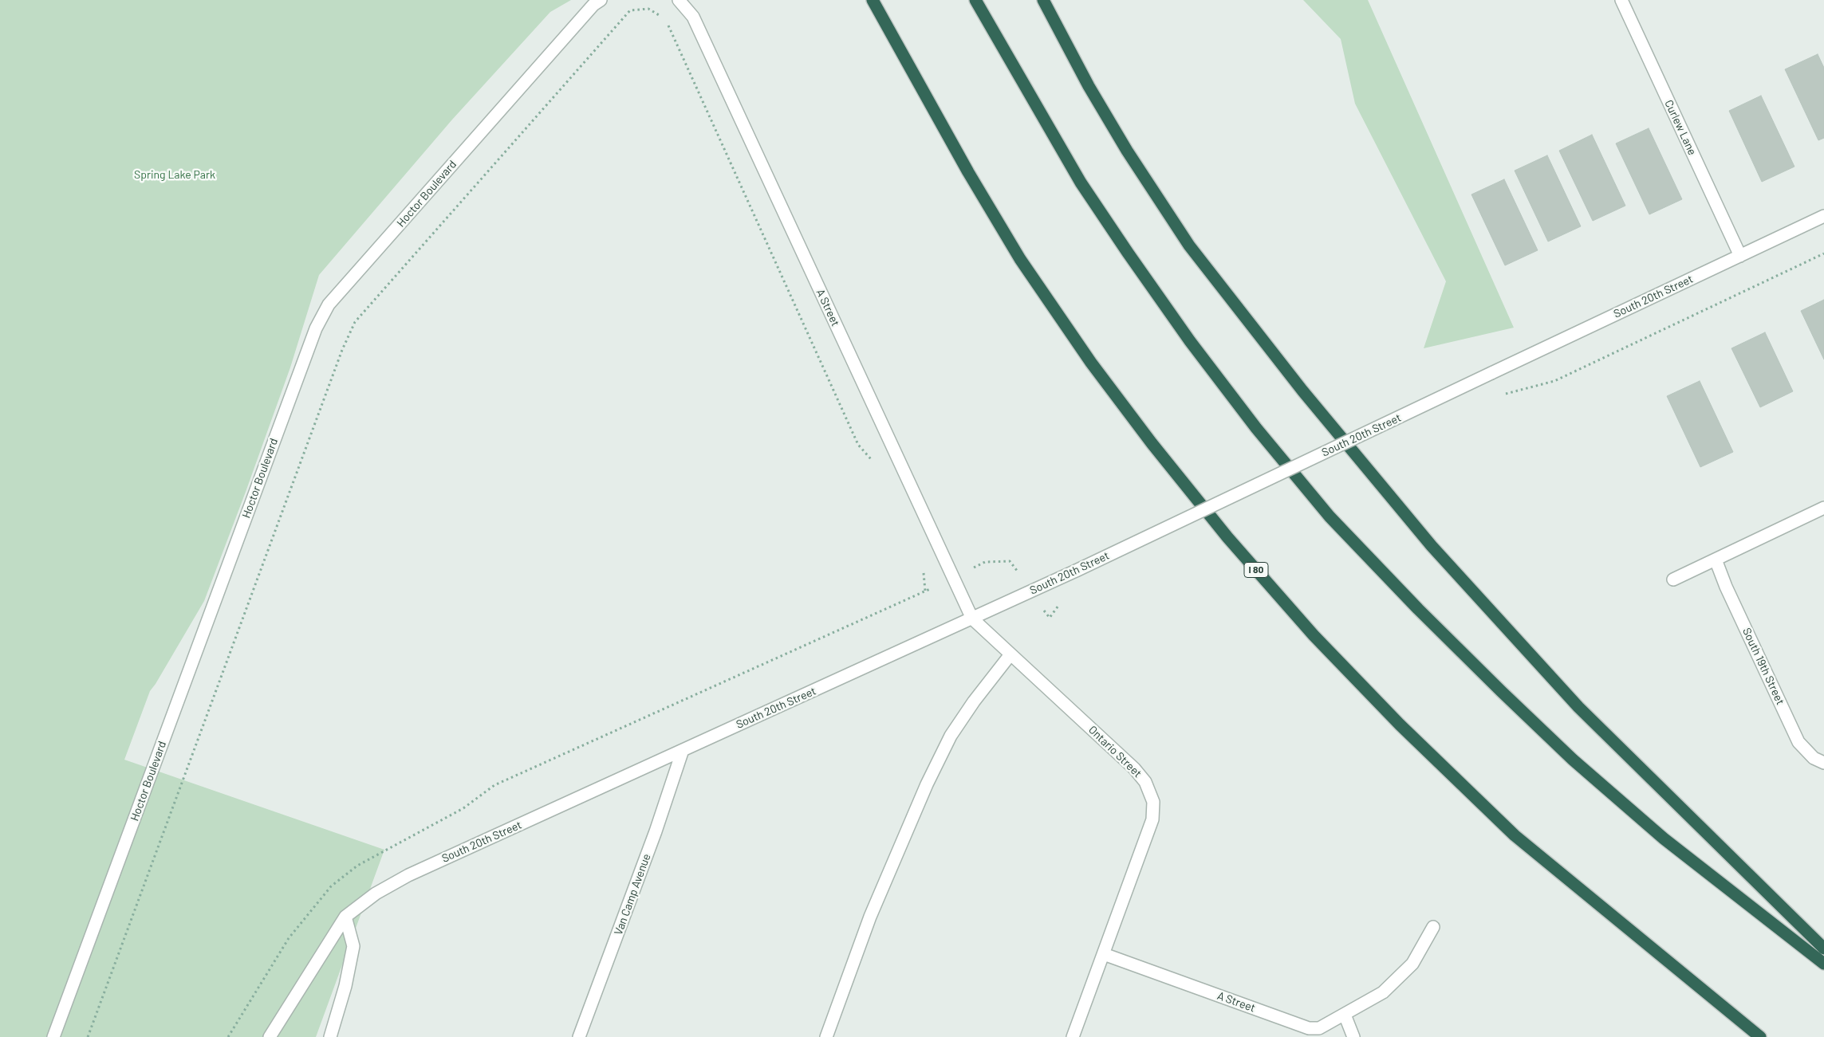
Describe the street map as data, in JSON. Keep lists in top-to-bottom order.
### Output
{
  "streets": {
    "highway": ["I 80"],
    "street": [
      "Curlew Lane",
      "Hoctor Boulevard",
      "South 20th Street",
      "A Street",
      "South 19th Street",
      "Ontario Street",
      "Van Camp Avenue"
    ]
  },
  "crossings": [
    ["Curlew Lane", "South 20th Street"],
    ["South 20th Street", "A Street"],
    ["South 20th Street", "Ontario Street"],
    ["South 20th Street", "Van Camp Avenue"],
    ["A Street", "Ontario Street"]
  ],
  "parks": ["Spring Lake Park"]
}
